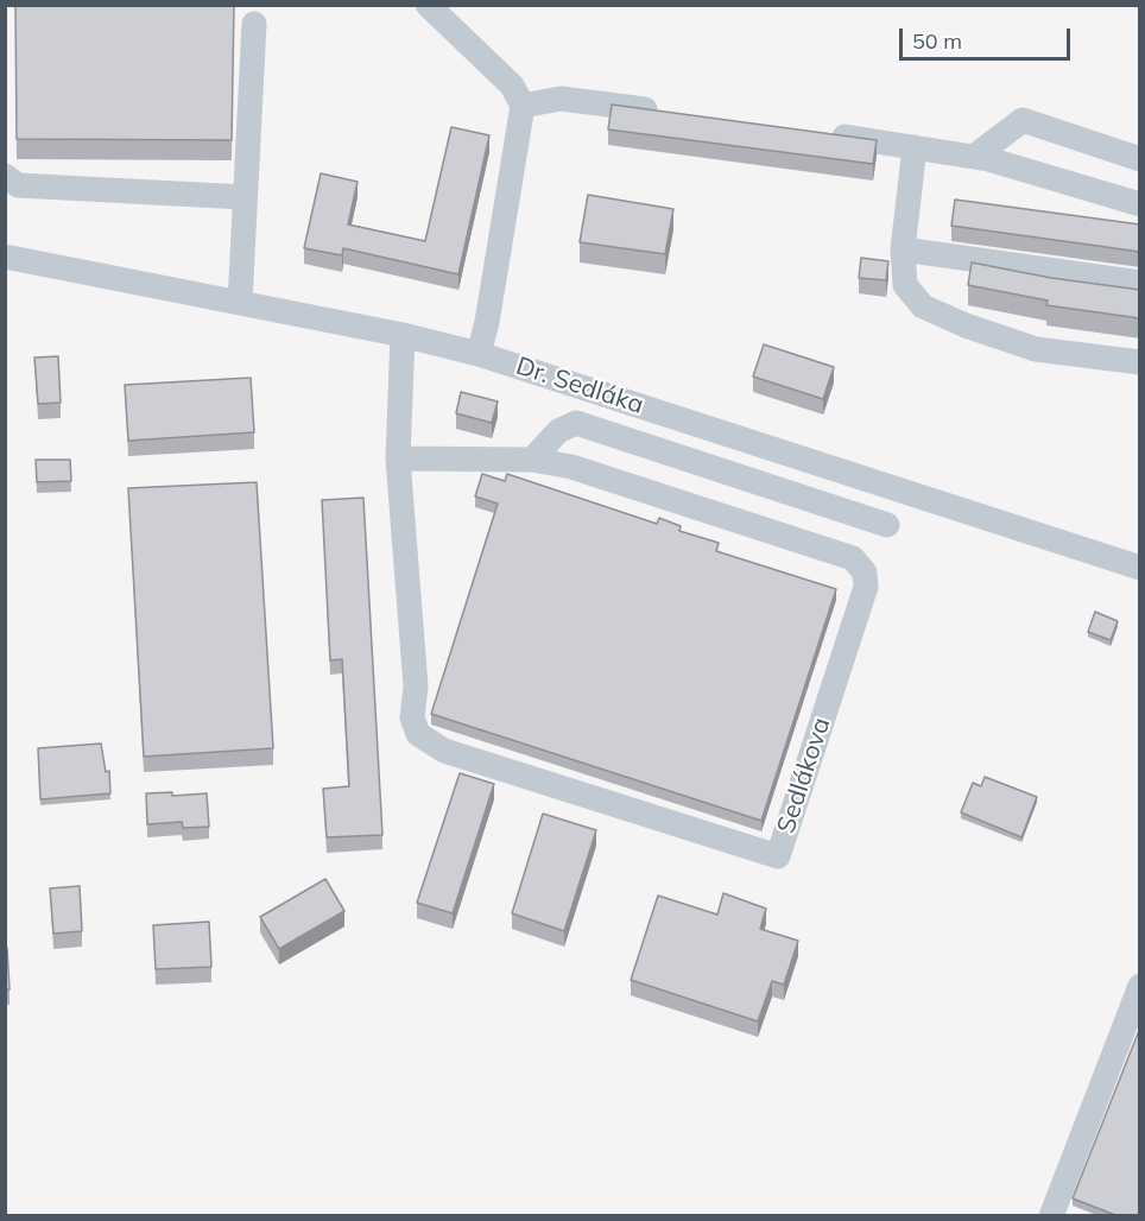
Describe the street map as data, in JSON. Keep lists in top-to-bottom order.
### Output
{
  "streets": {
    "street": ["Dr. Sedláka", "Sedlákova"]
  },
  "crossings": [
    ["Dr. Sedláka", "Sedlákova"]
  ],
  "scale_bar": "50 m"
}
